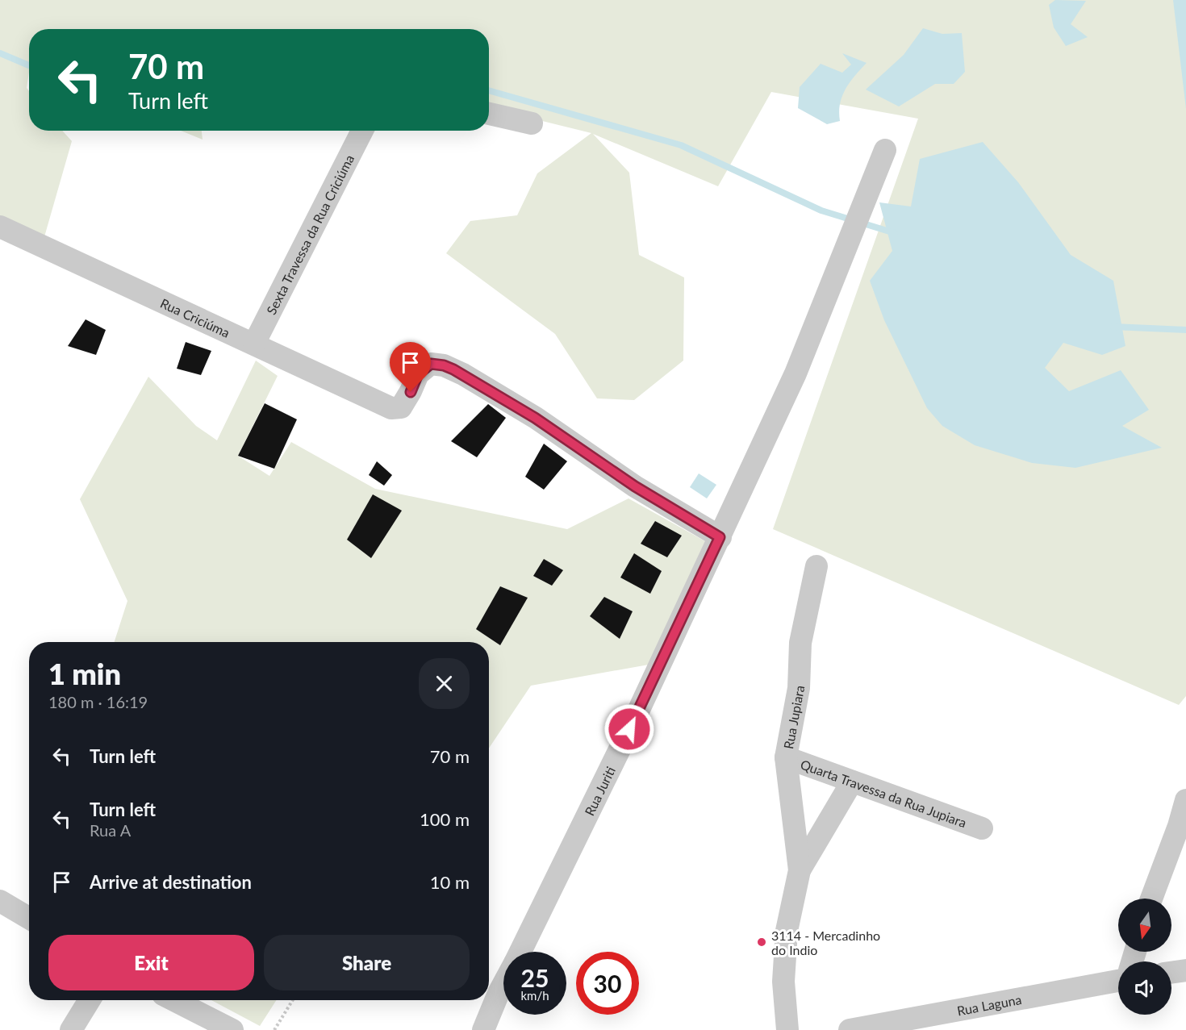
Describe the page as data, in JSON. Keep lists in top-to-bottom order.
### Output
{
  "streets": {
    "street": [
      "Sexta Travessa da Rua Criciúma",
      "Rua Criciúma",
      "Rua Jupiara",
      "Rua Juriti",
      "Quarta Travessa da Rua Jupiara",
      "Rua Laguna"
    ]
  },
  "crossings": [
    ["Sexta Travessa da Rua Criciúma", "Rua Criciúma"],
    ["Rua Criciúma", "Rua Juriti"],
    ["Rua Jupiara", "Quarta Travessa da Rua Jupiara"]
  ],
  "places": ["3114 - Mercadinho do Indio"],
  "north": "bottom",
  "page": {
    "turn": ["70 m", "Turn left"],
    "heading": ["1 min", "180 m · 16:19"],
    "list": [
      {
        "name": "Turn left",
        "value": "70 m"
      },
      {
        "name": "Turn left",
        "note": "Rua A",
        "value": "100 m"
      },
      {
        "name": "Arrive at destination",
        "value": "10 m"
      }
    ],
    "buttons": ["Exit", "Share"],
    "speed": "25 km/h",
    "limit": "30"
  }
}
